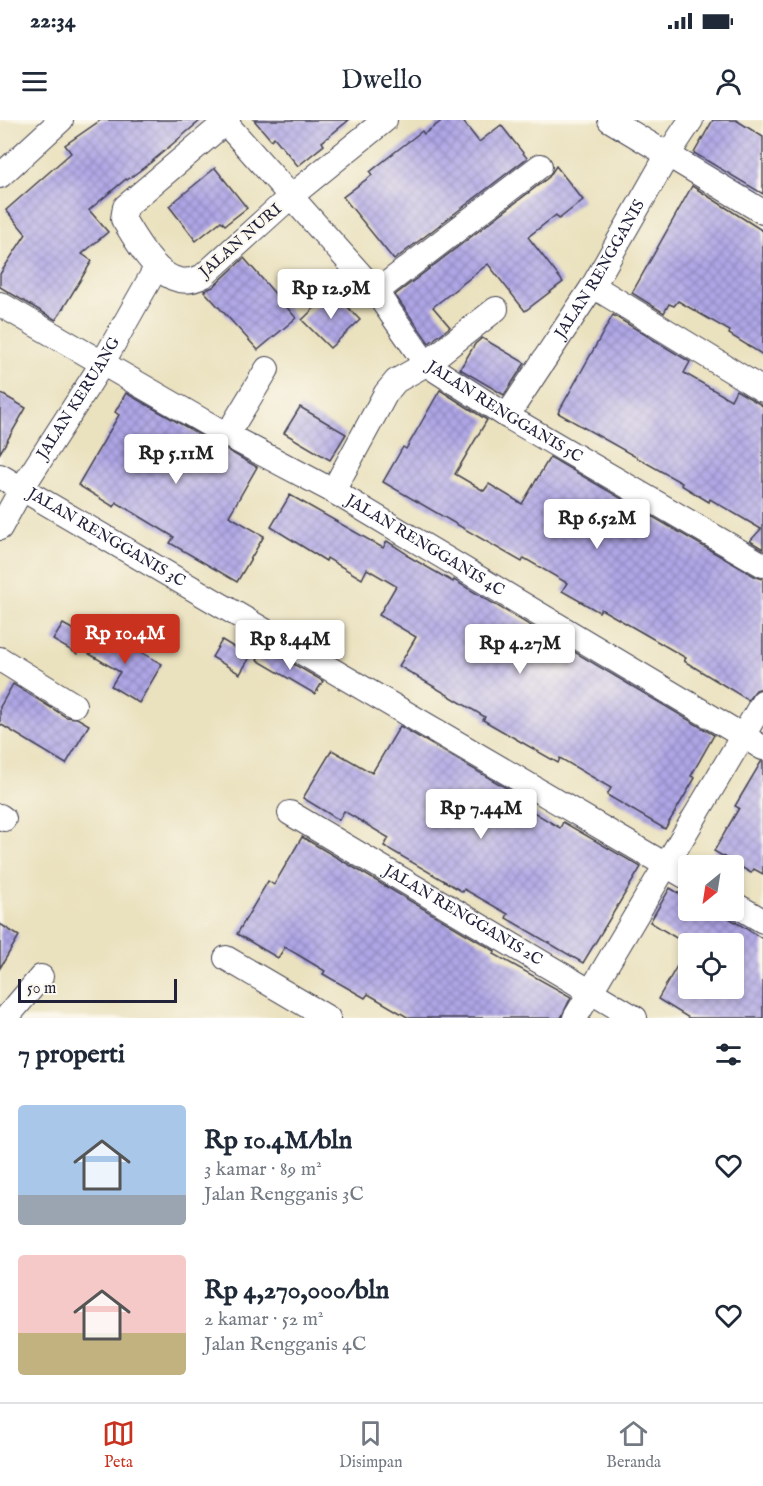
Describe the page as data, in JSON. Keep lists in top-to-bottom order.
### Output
{
  "streets": {
    "street": [
      "JALAN NURI",
      "JALAN RENGGANIS",
      "JALAN KERUANG",
      "JALAN RENGGANIS 5C",
      "JALAN RENGGANIS 3C",
      "JALAN RENGGANIS 4C",
      "JALAN RENGGANIS 2C"
    ]
  },
  "crossings": [
    ["JALAN NURI", "JALAN KERUANG"],
    ["JALAN NURI", "JALAN RENGGANIS 5C"],
    ["JALAN RENGGANIS", "JALAN RENGGANIS 5C"],
    ["JALAN KERUANG", "JALAN RENGGANIS 3C"],
    ["JALAN KERUANG", "JALAN RENGGANIS 4C"]
  ],
  "scale_bar": "50 m",
  "north": "bottom left",
  "page": {
    "status": "22:34",
    "header": "Dwello",
    "price": [
      "Rp 12.9M",
      "Rp 5.11M",
      "Rp 6.52M",
      "Rp 10.4M",
      "Rp 8.44M",
      "Rp 4.27M",
      "Rp 7.44M"
    ],
    "scale": "50 m",
    "heading": "7 properti",
    "list": [
      {
        "name": "Rp 10.4M/bln",
        "note": "3 kamar · 89 m² · Jalan Rengganis 3C"
      },
      {
        "name": "Rp 4,270,000/bln",
        "note": "2 kamar · 52 m² · Jalan Rengganis 4C"
      }
    ],
    "tabs": ["Peta", "Disimpan", "Beranda"]
  }
}
